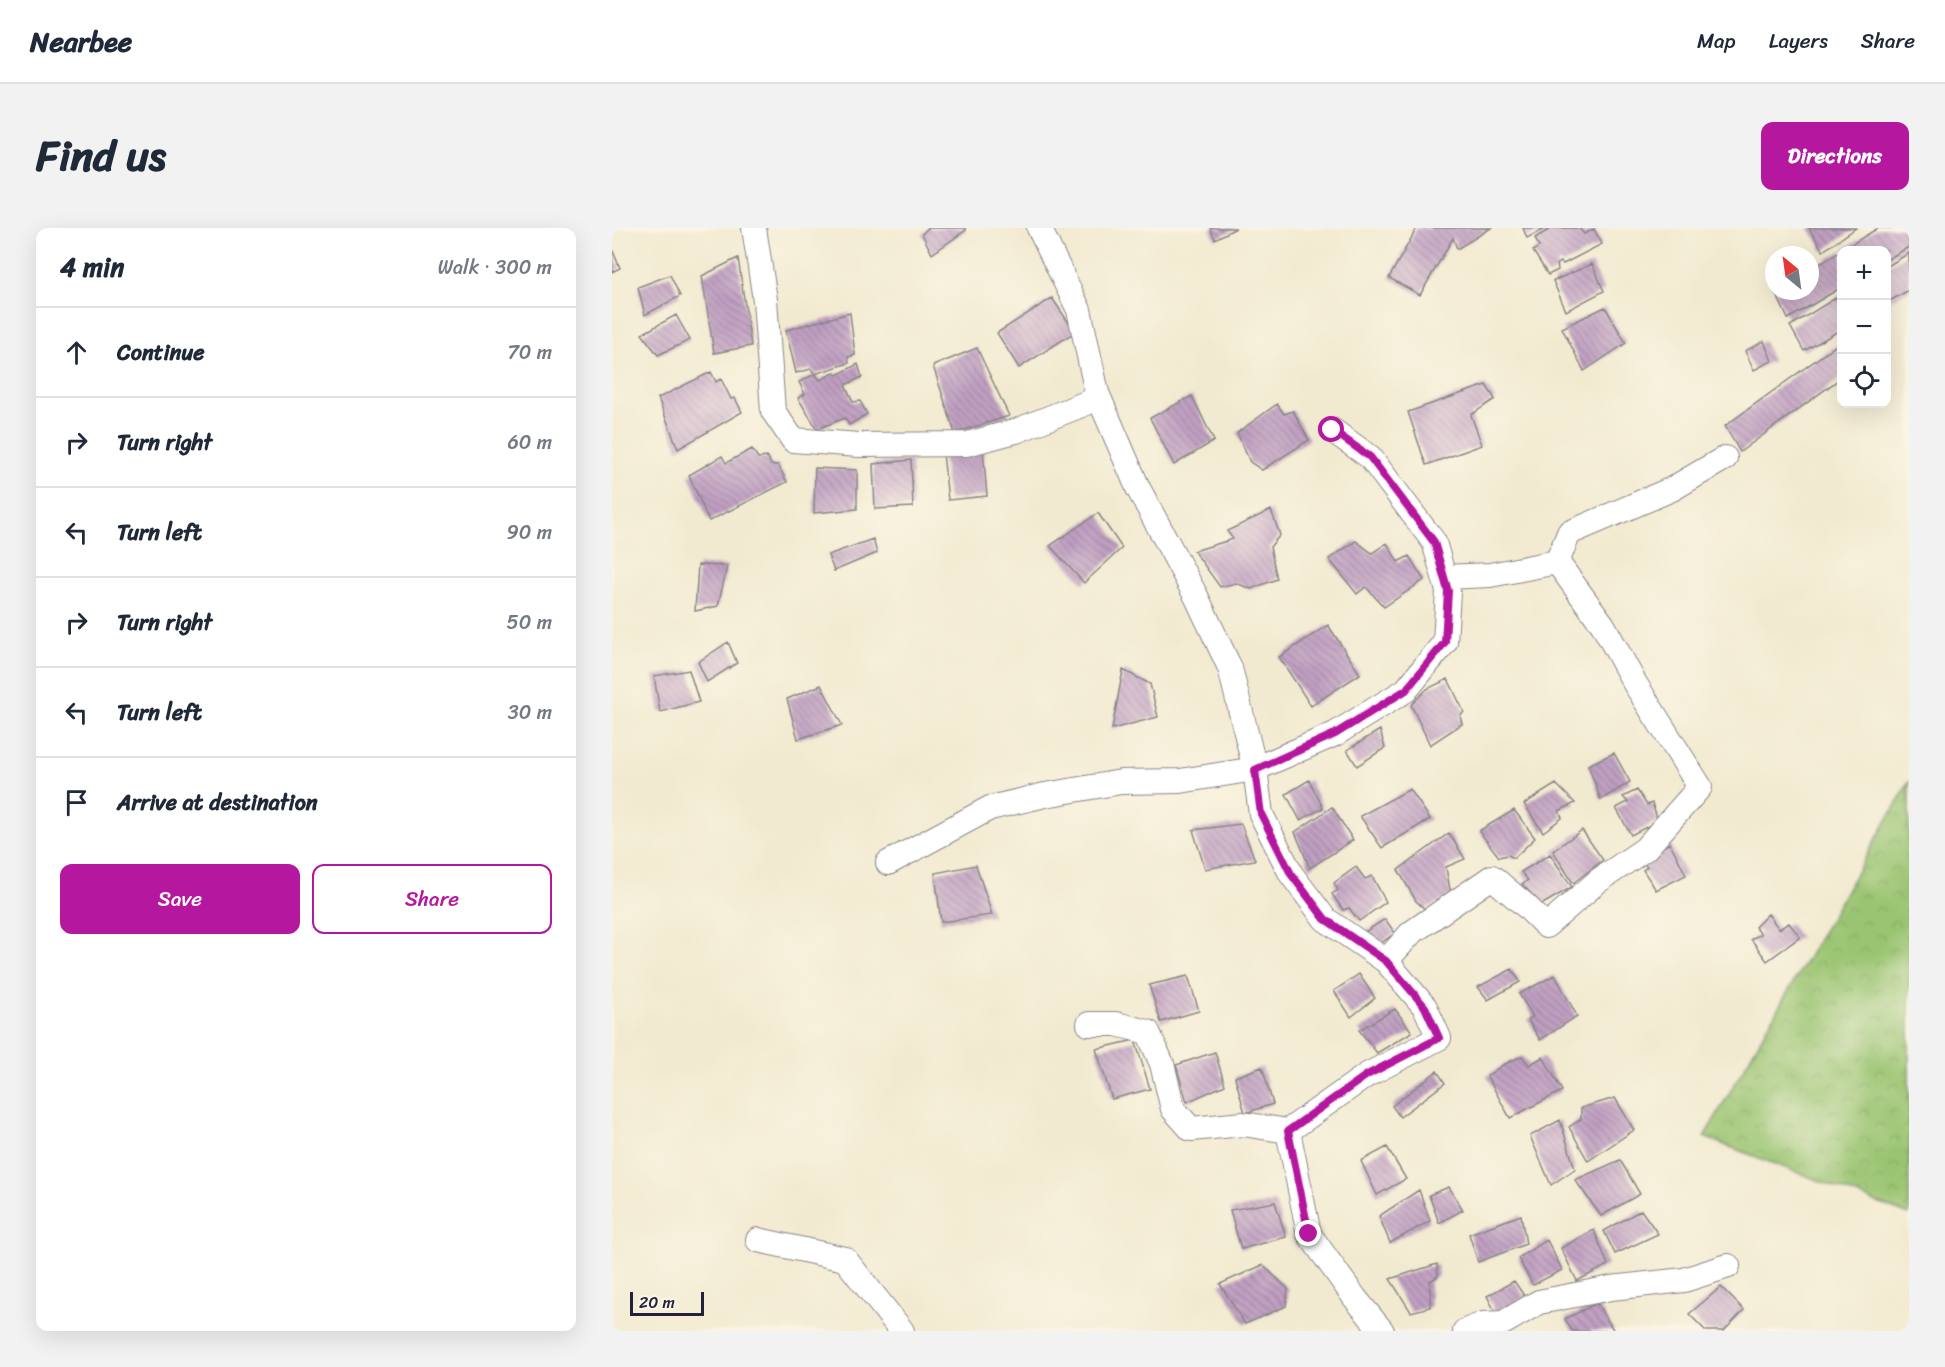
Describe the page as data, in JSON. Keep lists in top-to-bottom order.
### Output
{
  "scale_bar": "20 m",
  "north": "top left",
  "page": {
    "header": "Nearbee",
    "nav": ["Map", "Layers", "Share"],
    "title": "Find us",
    "buttons": [
      "Directions",
      ["Save", "Share"]
    ],
    "heading": ["4 min", "Walk · 300 m"],
    "map_buttons": ["+", "−"],
    "list": [
      ["Continue", "70 m"],
      ["Turn right", "60 m"],
      ["Turn left", "90 m"],
      ["Turn right", "50 m"],
      ["Turn left", "30 m"],
      "Arrive at destination"
    ],
    "scale": "20 m"
  }
}
